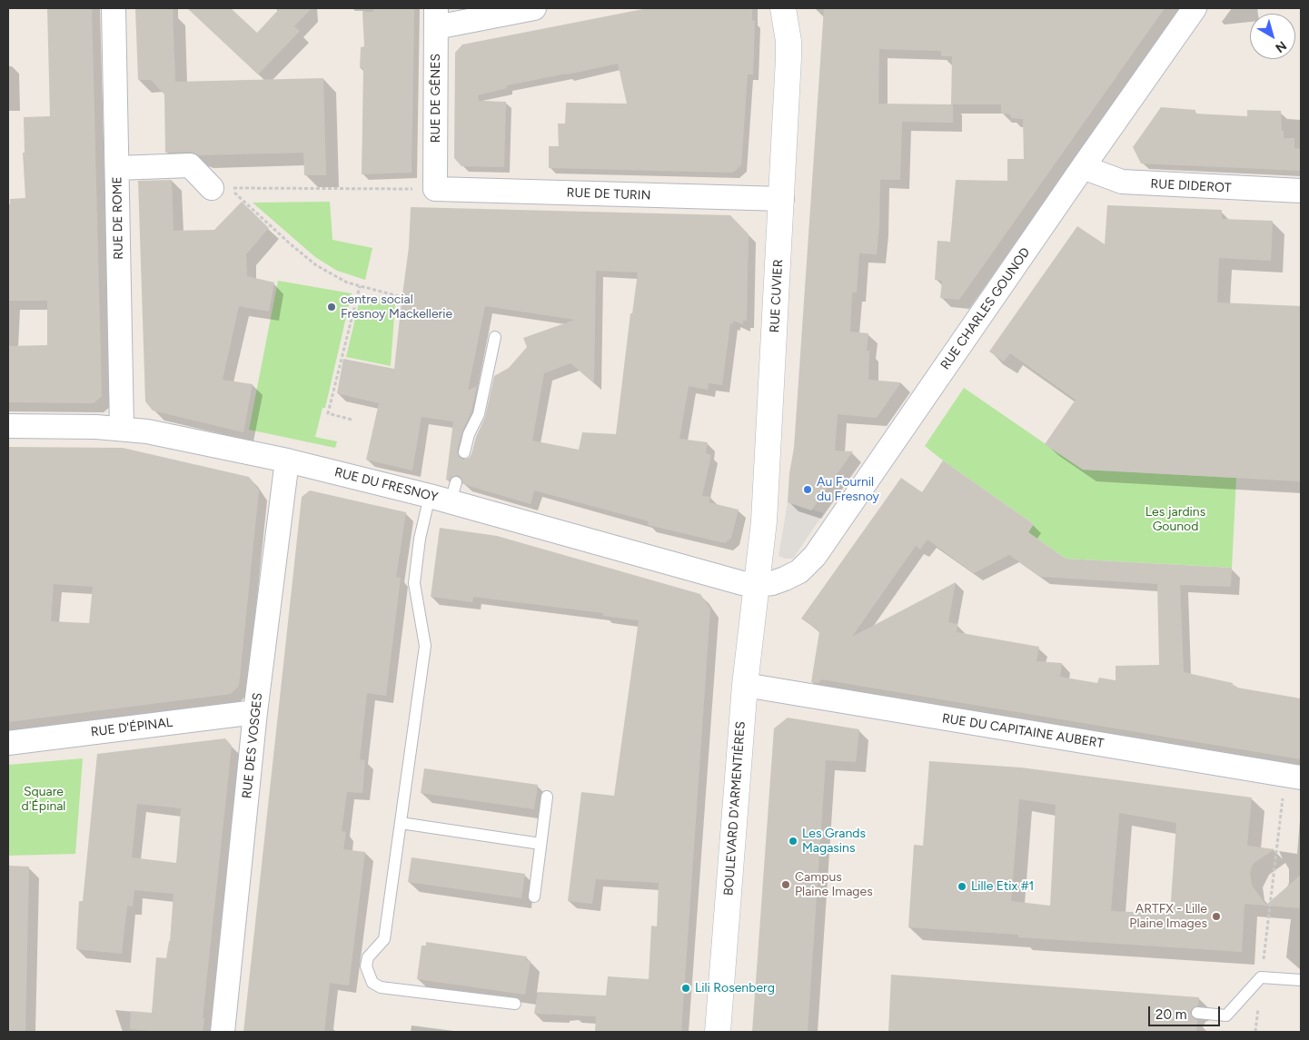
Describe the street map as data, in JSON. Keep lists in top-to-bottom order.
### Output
{
  "streets": {
    "street": [
      "RUE DE GÊNES",
      "RUE DIDEROT",
      "RUE DE TURIN",
      "RUE DE ROME",
      "RUE CUVIER",
      "RUE CHARLES GOUNOD",
      "RUE DU FRESNOY",
      "RUE D'ÉPINAL",
      "RUE DU CAPITAINE AUBERT",
      "RUE DES VOSGES",
      "BOULEVARD D'ARMENTIÈRES"
    ]
  },
  "crossings": [
    ["RUE DE GÊNES", "RUE DE TURIN"],
    ["RUE DIDEROT", "RUE CHARLES GOUNOD"],
    ["RUE DE TURIN", "RUE CUVIER"],
    ["RUE DE ROME", "RUE DU FRESNOY"],
    ["RUE CUVIER", "RUE CHARLES GOUNOD"],
    ["RUE CUVIER", "RUE DU FRESNOY"],
    ["RUE CUVIER", "BOULEVARD D'ARMENTIÈRES"],
    ["RUE CHARLES GOUNOD", "RUE DU FRESNOY"],
    ["RUE CHARLES GOUNOD", "BOULEVARD D'ARMENTIÈRES"],
    ["RUE DU FRESNOY", "RUE DES VOSGES"],
    ["RUE DU FRESNOY", "BOULEVARD D'ARMENTIÈRES"],
    ["RUE D'ÉPINAL", "RUE DES VOSGES"],
    ["RUE DU CAPITAINE AUBERT", "BOULEVARD D'ARMENTIÈRES"]
  ],
  "parks": ["Les jardins Gounod", "Square d'Épinal"],
  "places": [
    "centre social Fresnoy Mackellerie",
    "Au Fournil du Fresnoy",
    "Les Grands Magasins",
    "Campus Plaine Images",
    "Lille Etix #1",
    "ARTFX - Lille Plaine Images",
    "Lili Rosenberg"
  ],
  "scale_bar": "20 m",
  "north": "bottom right"
}
